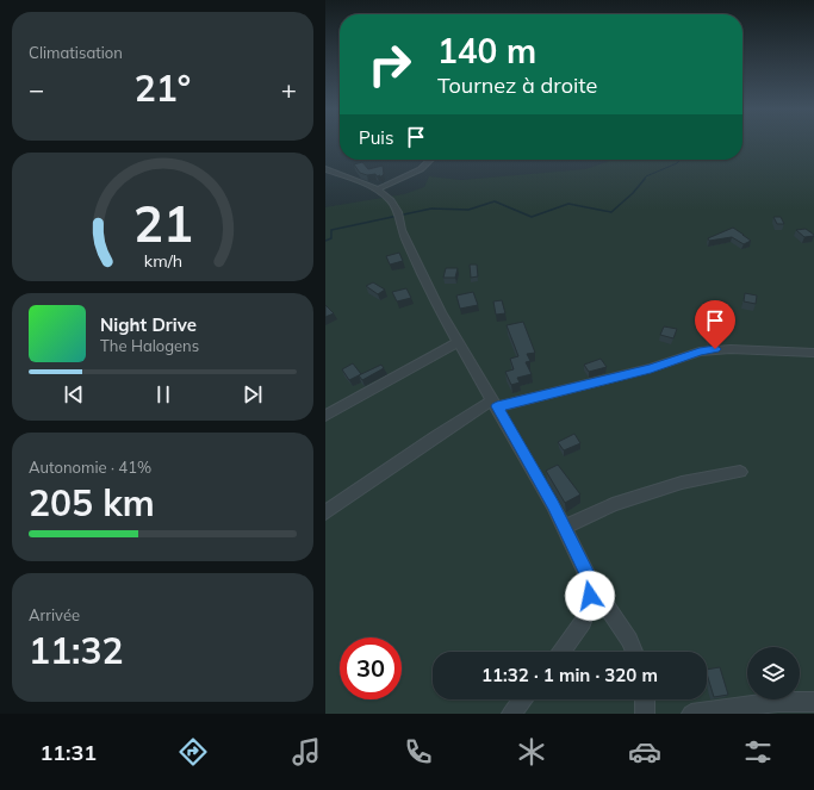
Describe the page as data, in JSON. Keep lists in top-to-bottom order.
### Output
{
  "page": {
    "tile": [
      "Climatisation",
      ["Autonomie · 41%", "205 km"],
      ["Arrivée", "11:32"]
    ],
    "turn": ["140 m", "Tournez à droite"],
    "heat": ["−", "21°", "+"],
    "then": "Puis",
    "song": ["Night Drive", "The Halogens"],
    "limit": "30",
    "trip": "11:32 · 1 min · 320 m",
    "tabs": "11:31",
    "gauge": ["21", "km/h"]
  }
}
